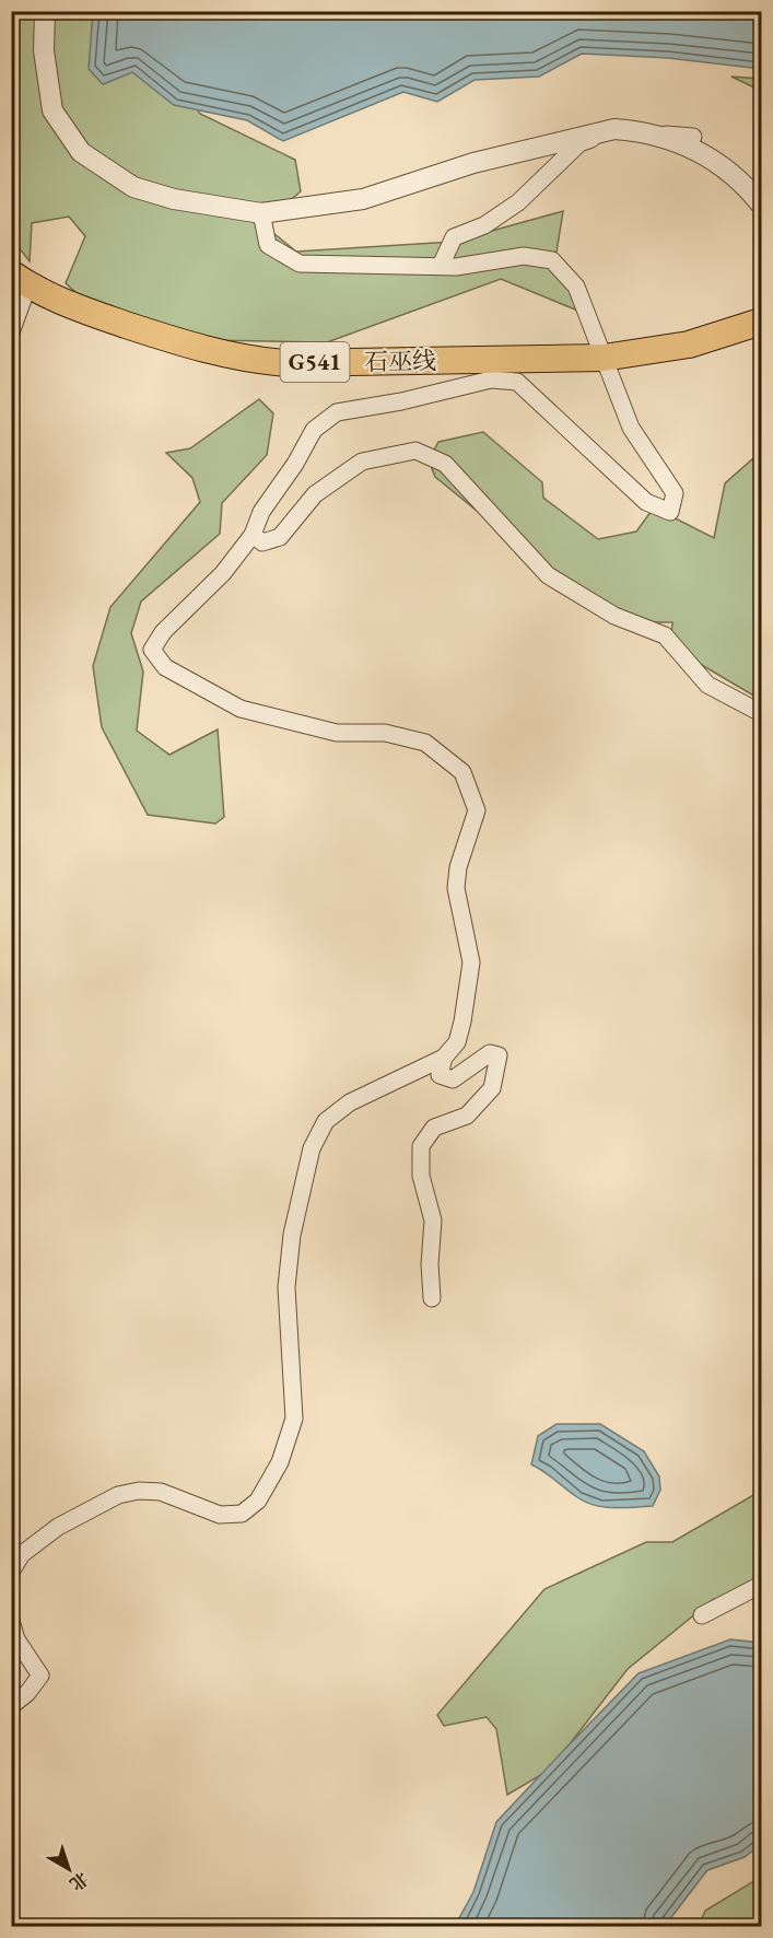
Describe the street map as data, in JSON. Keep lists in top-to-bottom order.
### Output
{
  "streets": {
    "highway": ["石巫线", "G541"]
  },
  "north": "bottom right"
}
